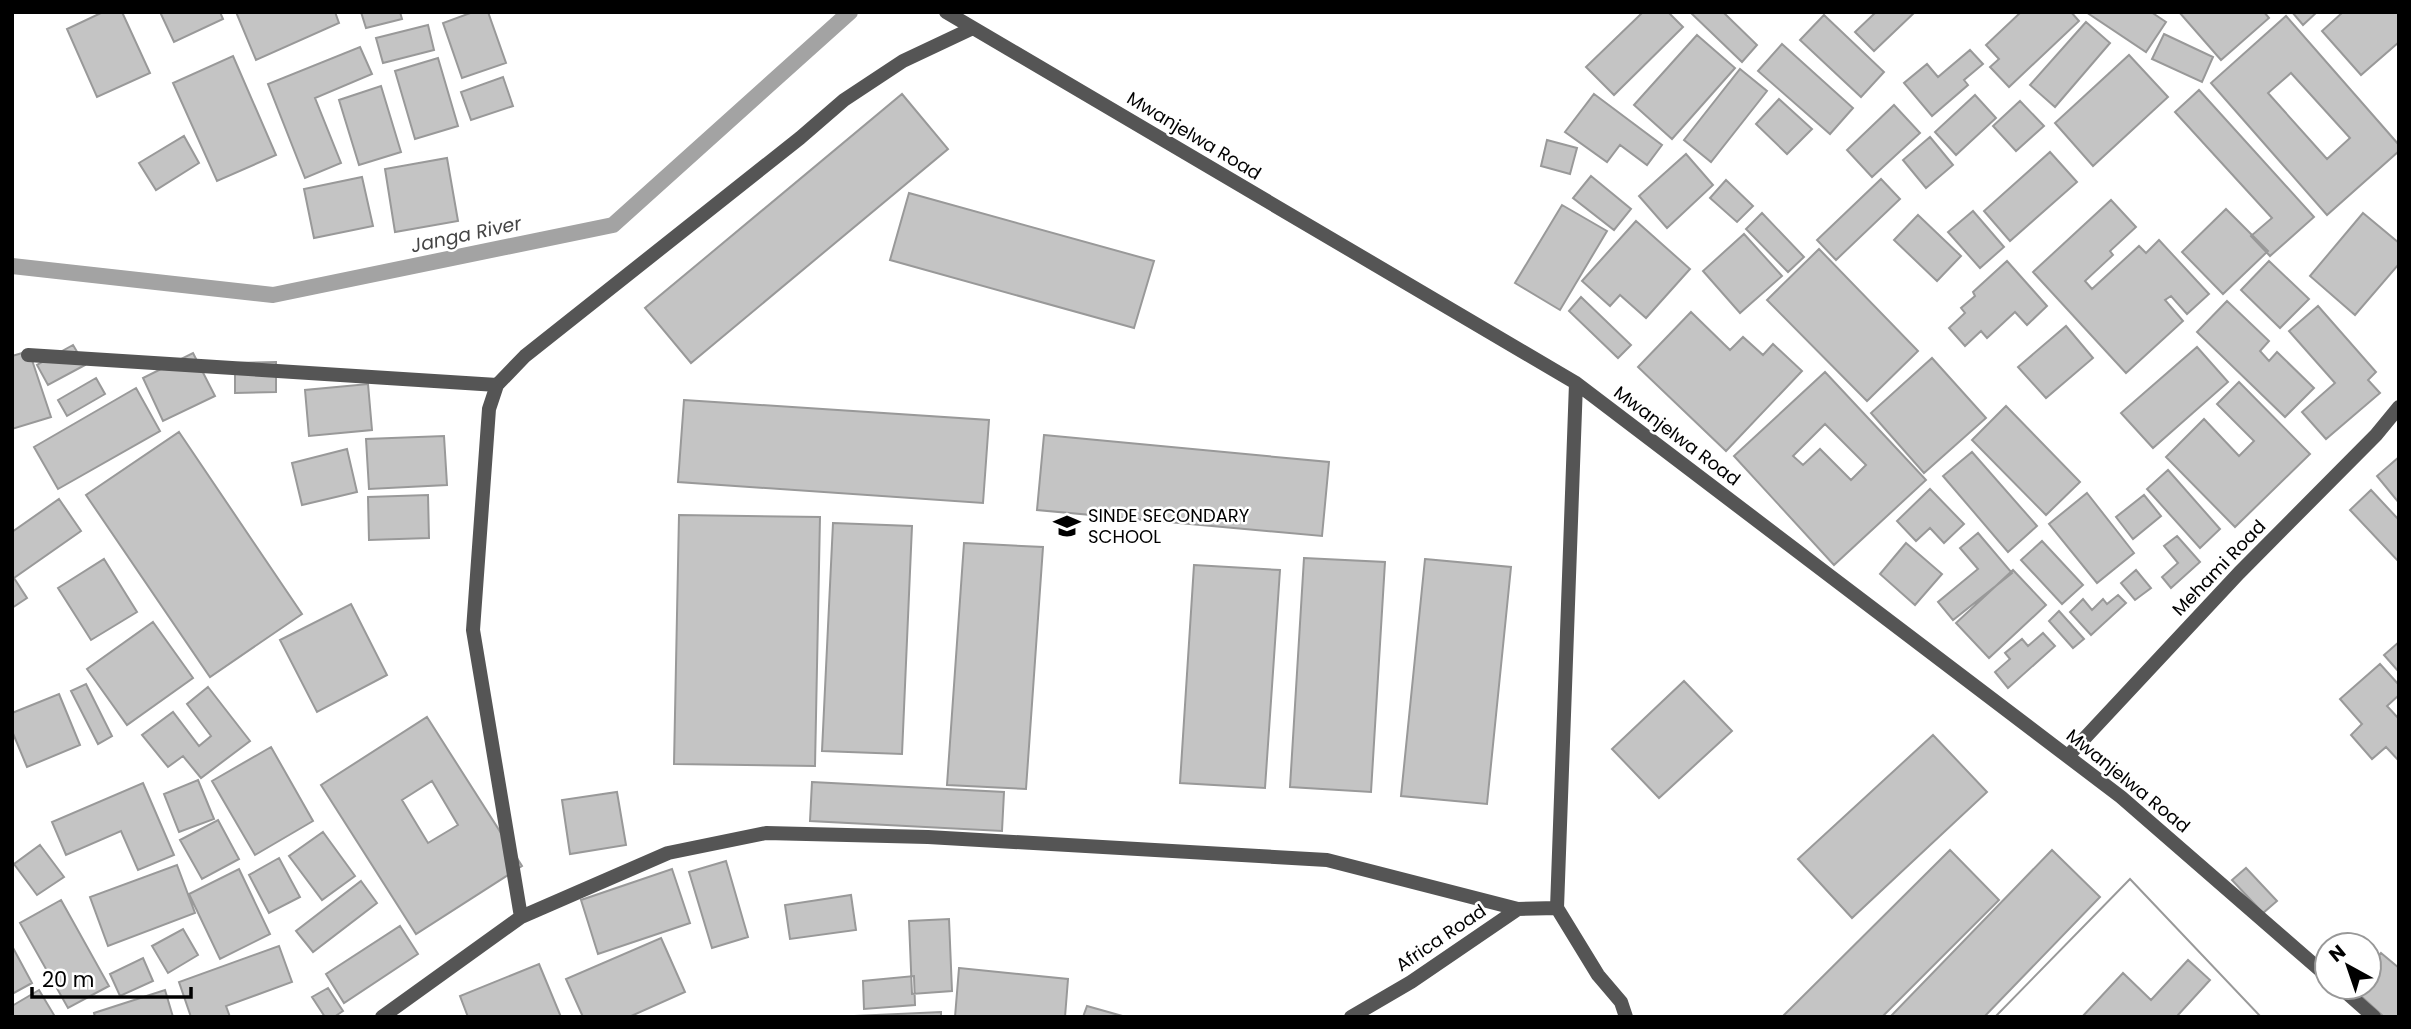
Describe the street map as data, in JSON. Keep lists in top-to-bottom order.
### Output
{
  "streets": {
    "street": ["Mwanjelwa Road", "Mehami Road", "Africa Road"]
  },
  "crossings": [
    ["Mwanjelwa Road", "Mehami Road"]
  ],
  "water": ["Janga River"],
  "places": {
    "school or university": ["SINDE SECONDARY SCHOOL"]
  },
  "scale_bar": "20 m",
  "north": "top left"
}
